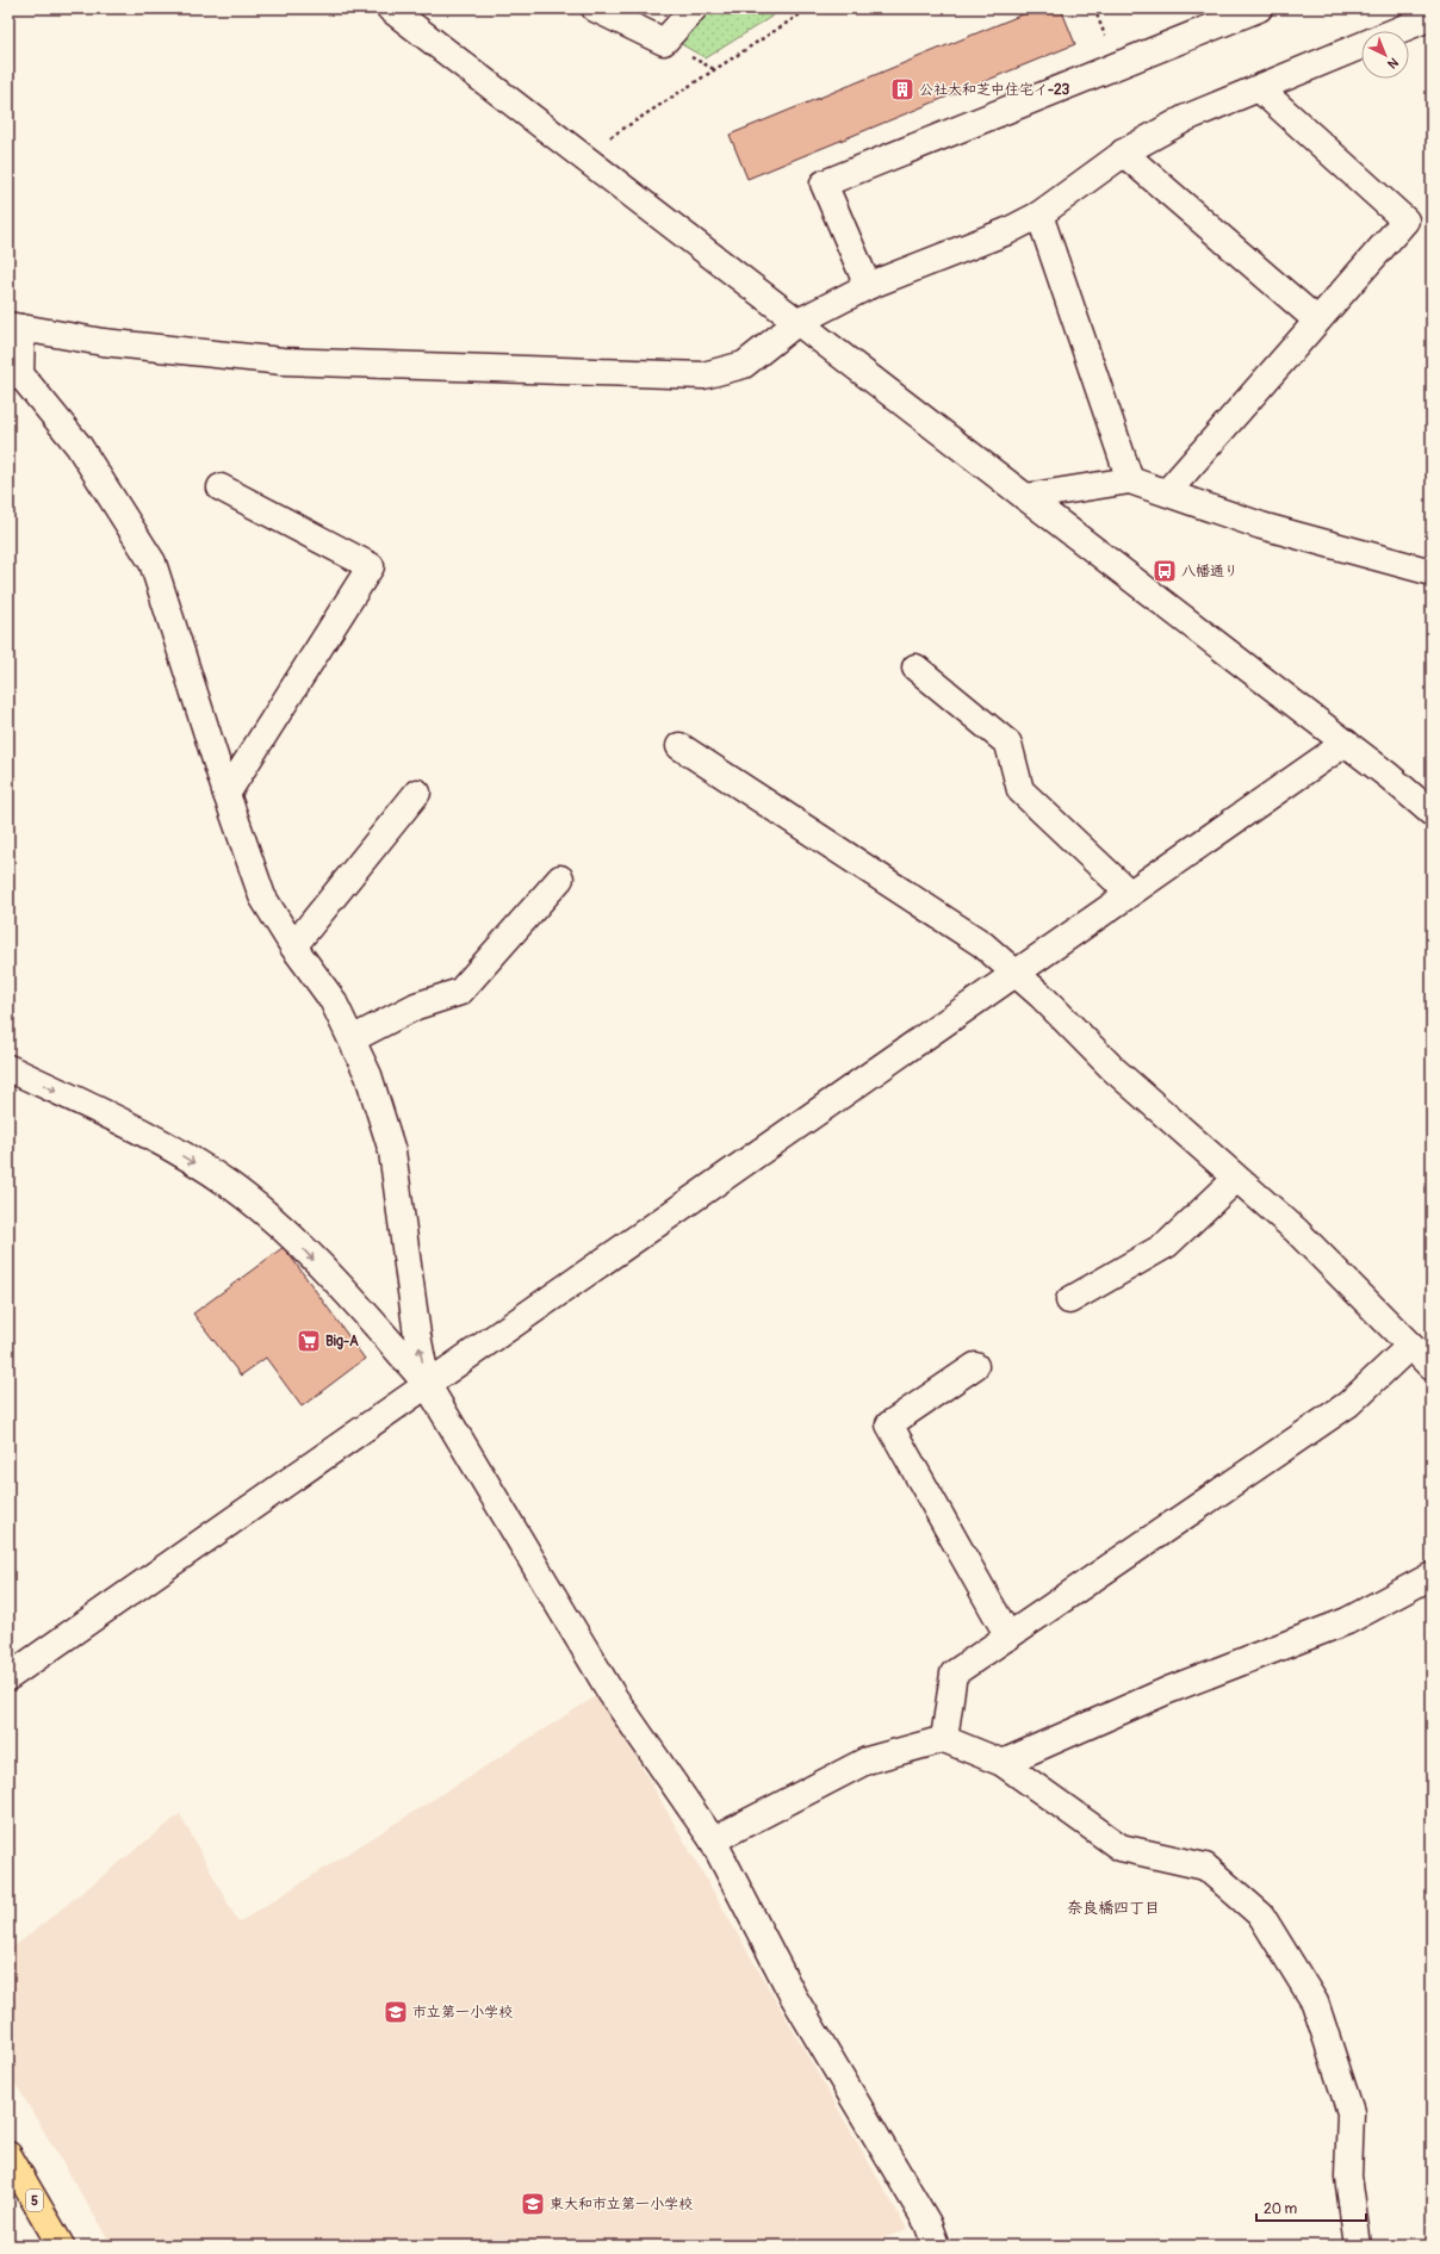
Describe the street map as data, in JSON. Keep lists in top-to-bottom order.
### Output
{
  "streets": {
    "main road": ["5"]
  },
  "districts": ["奈良橋四丁目"],
  "places": {
    "building": ["公社大和芝中住宅イ-23"],
    "bus stop": ["八幡通り"],
    "supermarket": ["Big-A"],
    "school or university": ["市立第一小学校", "東大和市立第一小学校"]
  },
  "scale_bar": "20 m",
  "north": "bottom right"
}
